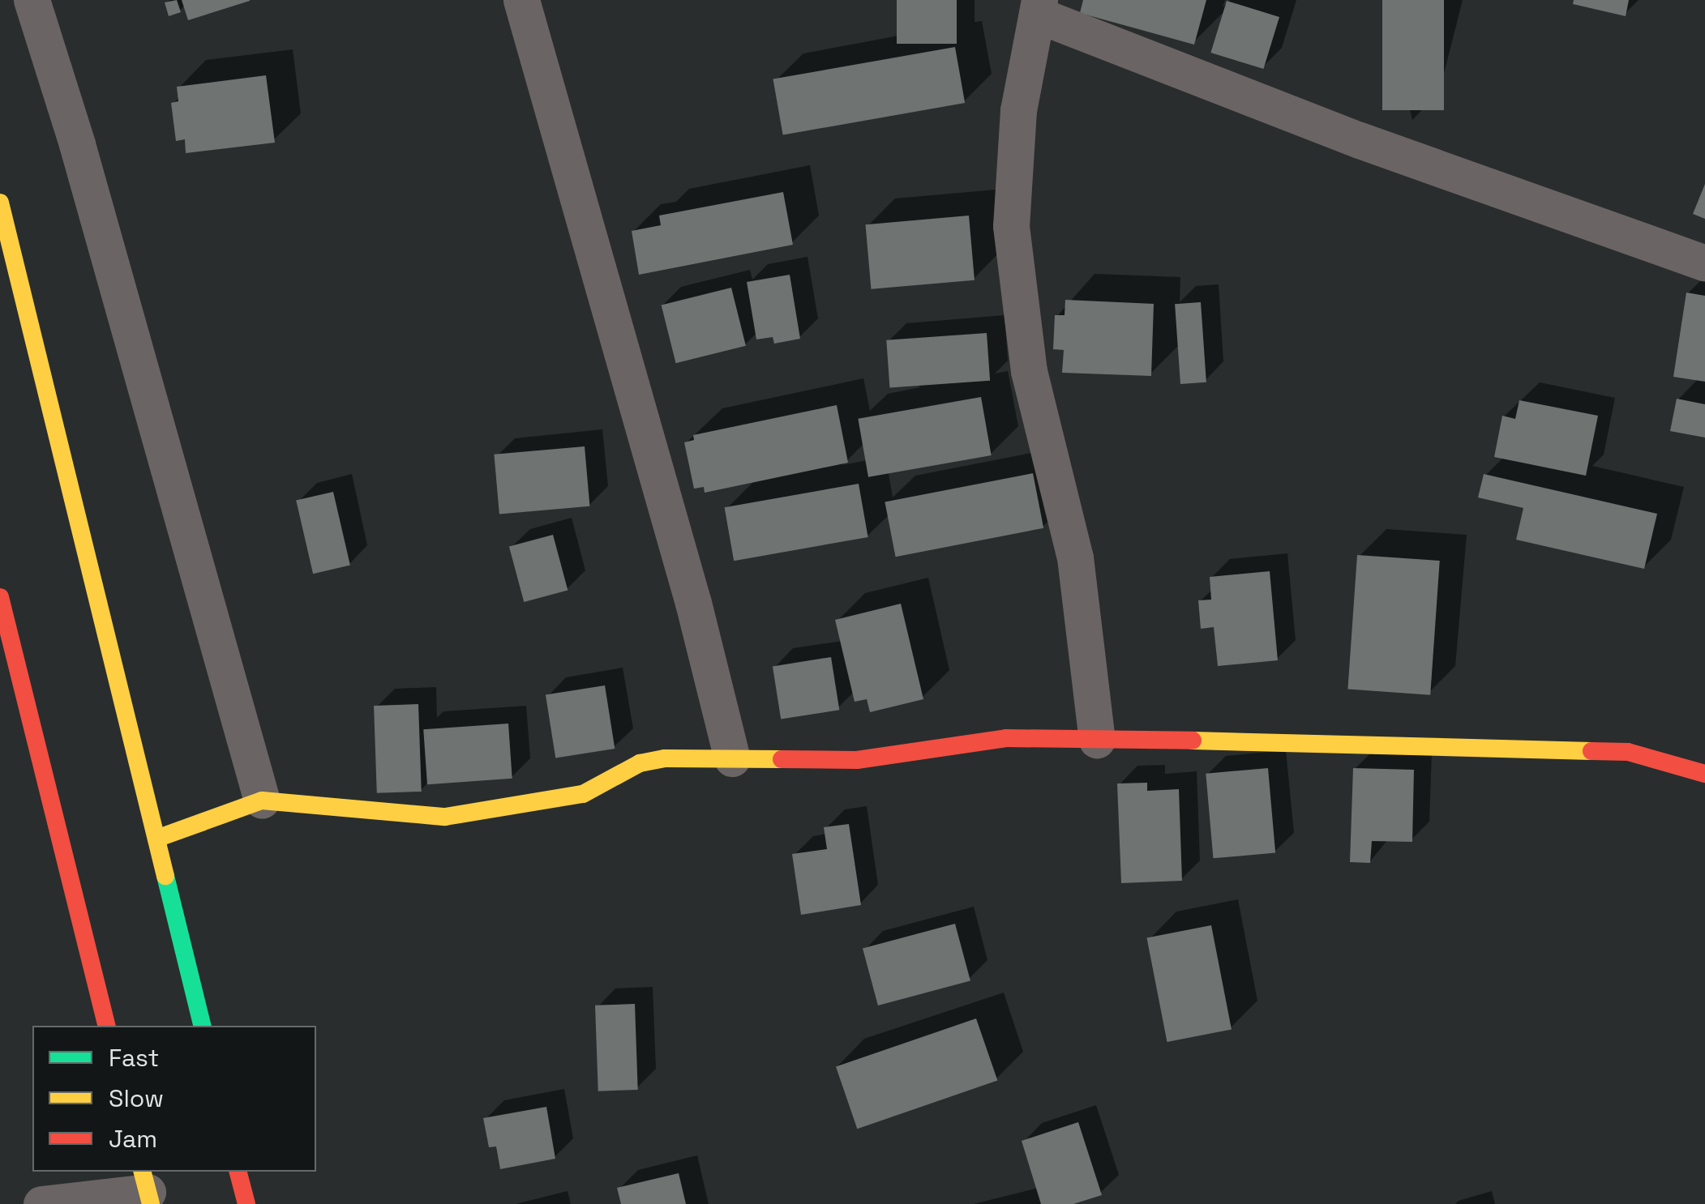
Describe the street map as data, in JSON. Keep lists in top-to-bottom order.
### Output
{
  "legend": ["Fast", "Slow", "Jam"]
}
